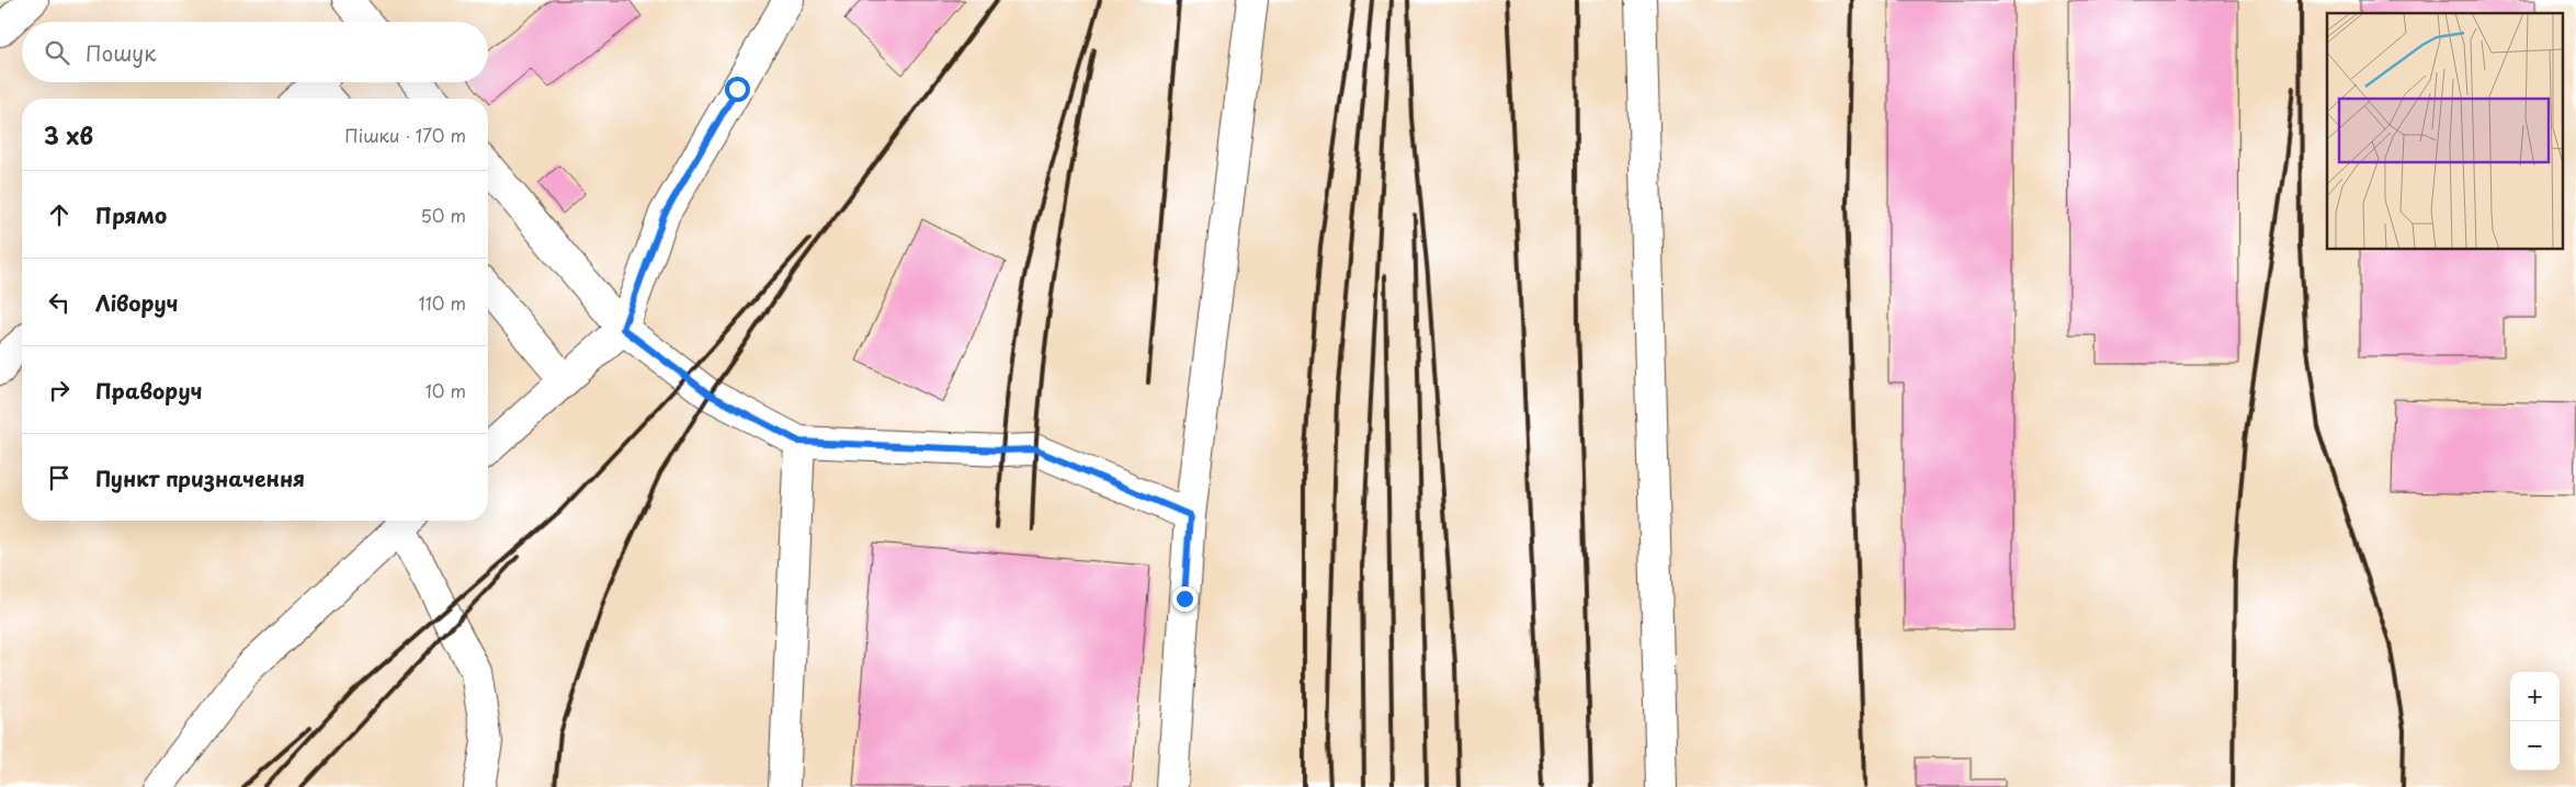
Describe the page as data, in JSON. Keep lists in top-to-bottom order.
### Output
{
  "page": {
    "search": "Пошук",
    "heading": ["3 хв", "Пішки · 170 m"],
    "list": [
      ["Прямо", "50 m"],
      ["Ліворуч", "110 m"],
      ["Праворуч", "10 m"],
      "Пункт призначення"
    ],
    "map_buttons": ["+", "−"]
  }
}
